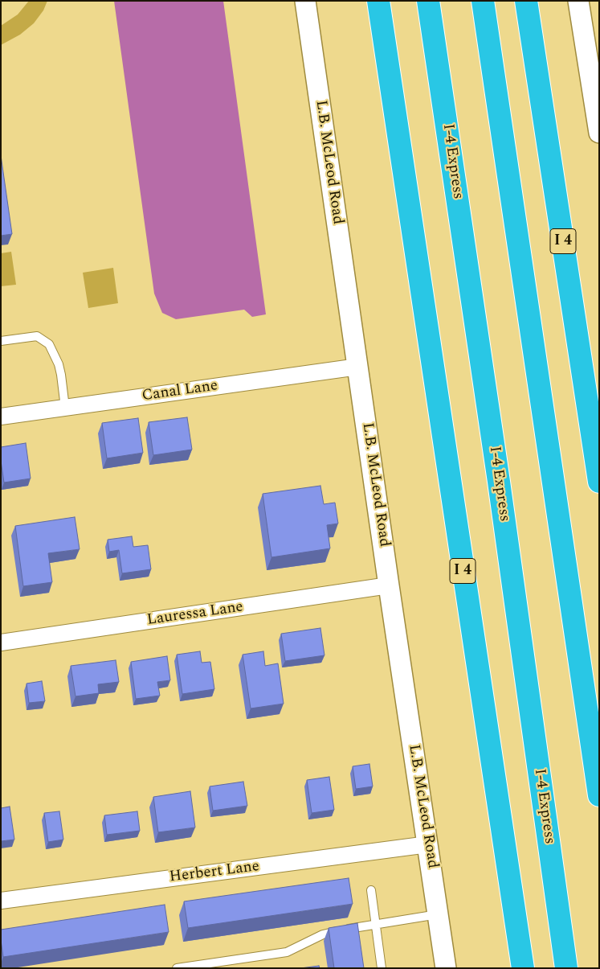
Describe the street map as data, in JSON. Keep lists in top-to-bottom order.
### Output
{
  "streets": {
    "highway": ["I-4 Express", "I 4"],
    "street": [
      "L.B. McLeod Road",
      "Canal Lane",
      "Lauressa Lane",
      "Herbert Lane"
    ]
  },
  "crossings": [
    ["L.B. McLeod Road", "Canal Lane"],
    ["L.B. McLeod Road", "Lauressa Lane"],
    ["L.B. McLeod Road", "Herbert Lane"]
  ]
}
